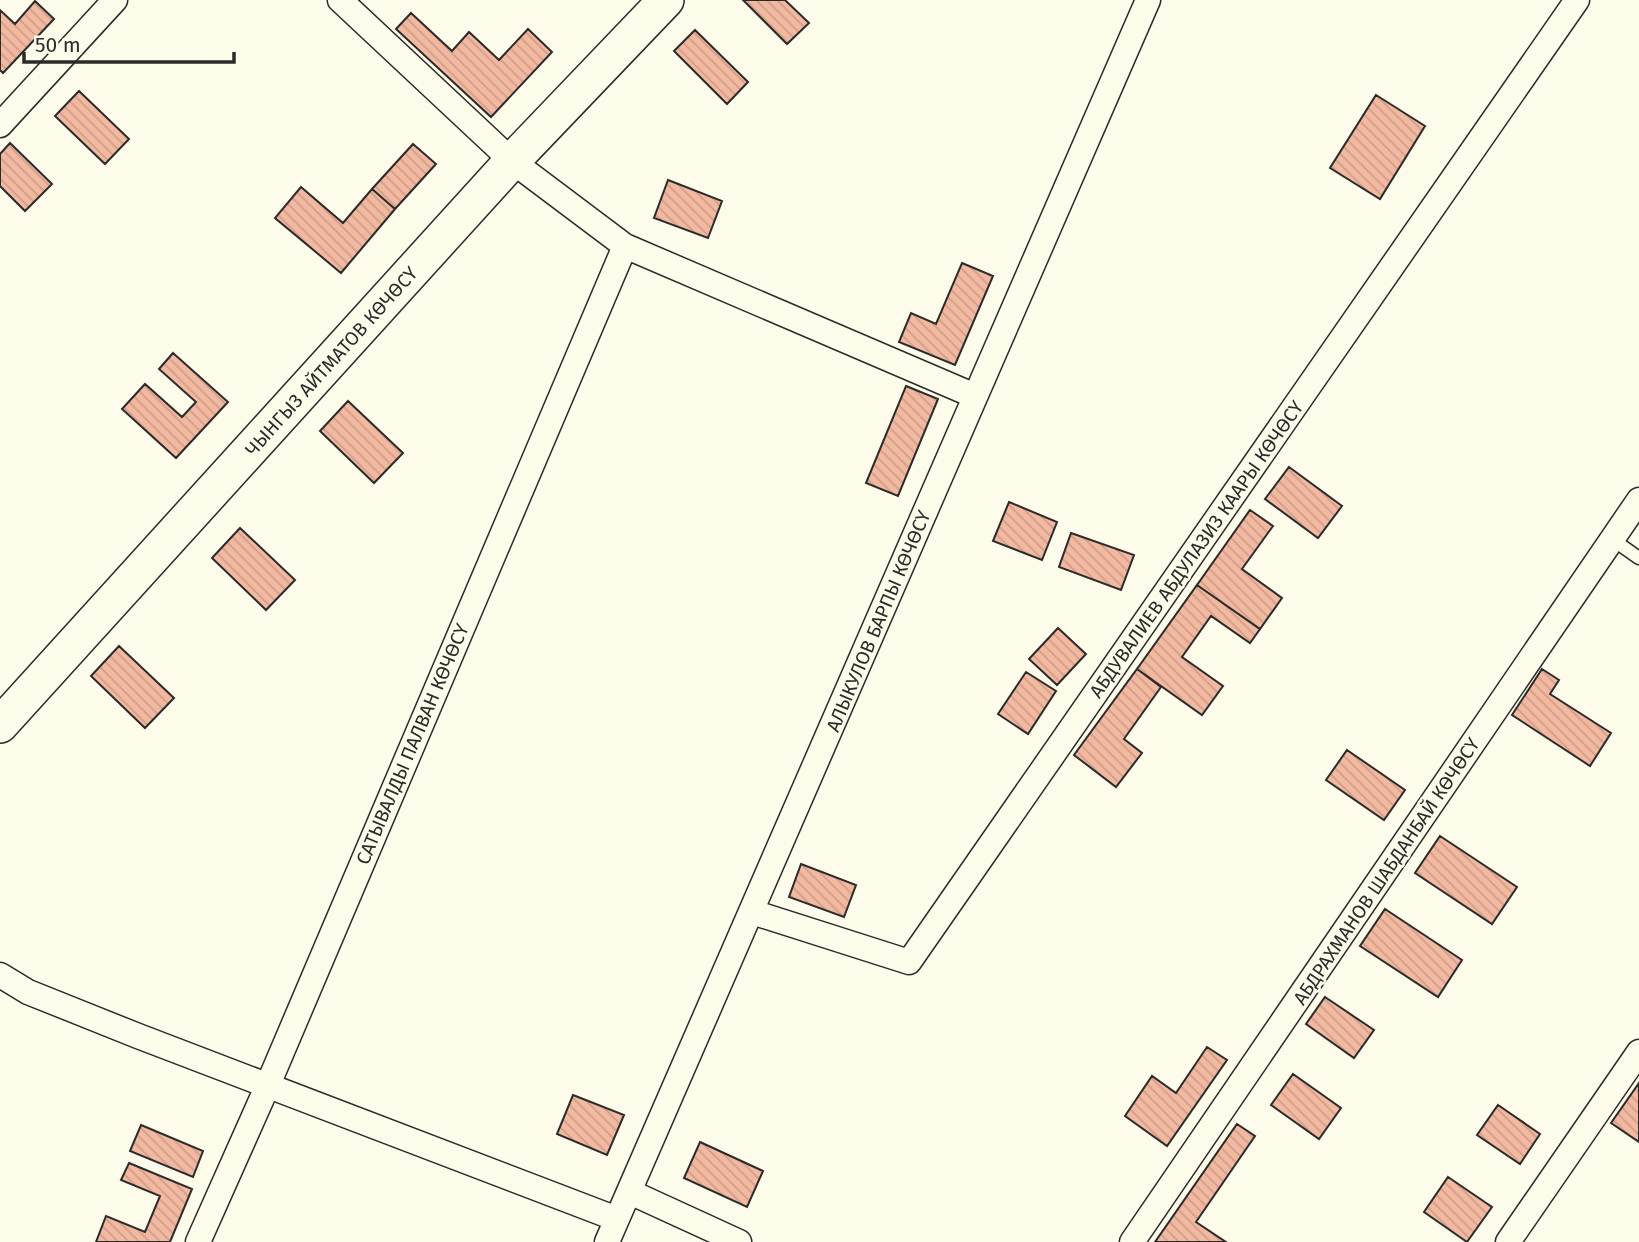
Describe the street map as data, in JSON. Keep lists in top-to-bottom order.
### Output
{
  "streets": {
    "main road": ["ЧЫНГЫЗ АЙТМАТОВ КӨЧӨСҮ"],
    "street": [
      "АБДУВАЛИЕВ АБДУЛАЗИЗ КААРЫ КӨЧӨСҮ",
      "АЛЫКУЛОВ БАРПЫ КӨЧӨСҮ",
      "САТЫВАЛДЫ ПАЛВАН КӨЧӨСҮ",
      "АБДРАХМАНОВ ШАБДАНБАЙ КӨЧӨСҮ"
    ]
  },
  "crossings": [
    ["АБДУВАЛИЕВ АБДУЛАЗИЗ КААРЫ КӨЧӨСҮ", "АЛЫКУЛОВ БАРПЫ КӨЧӨСҮ"]
  ],
  "scale_bar": "50 m"
}
